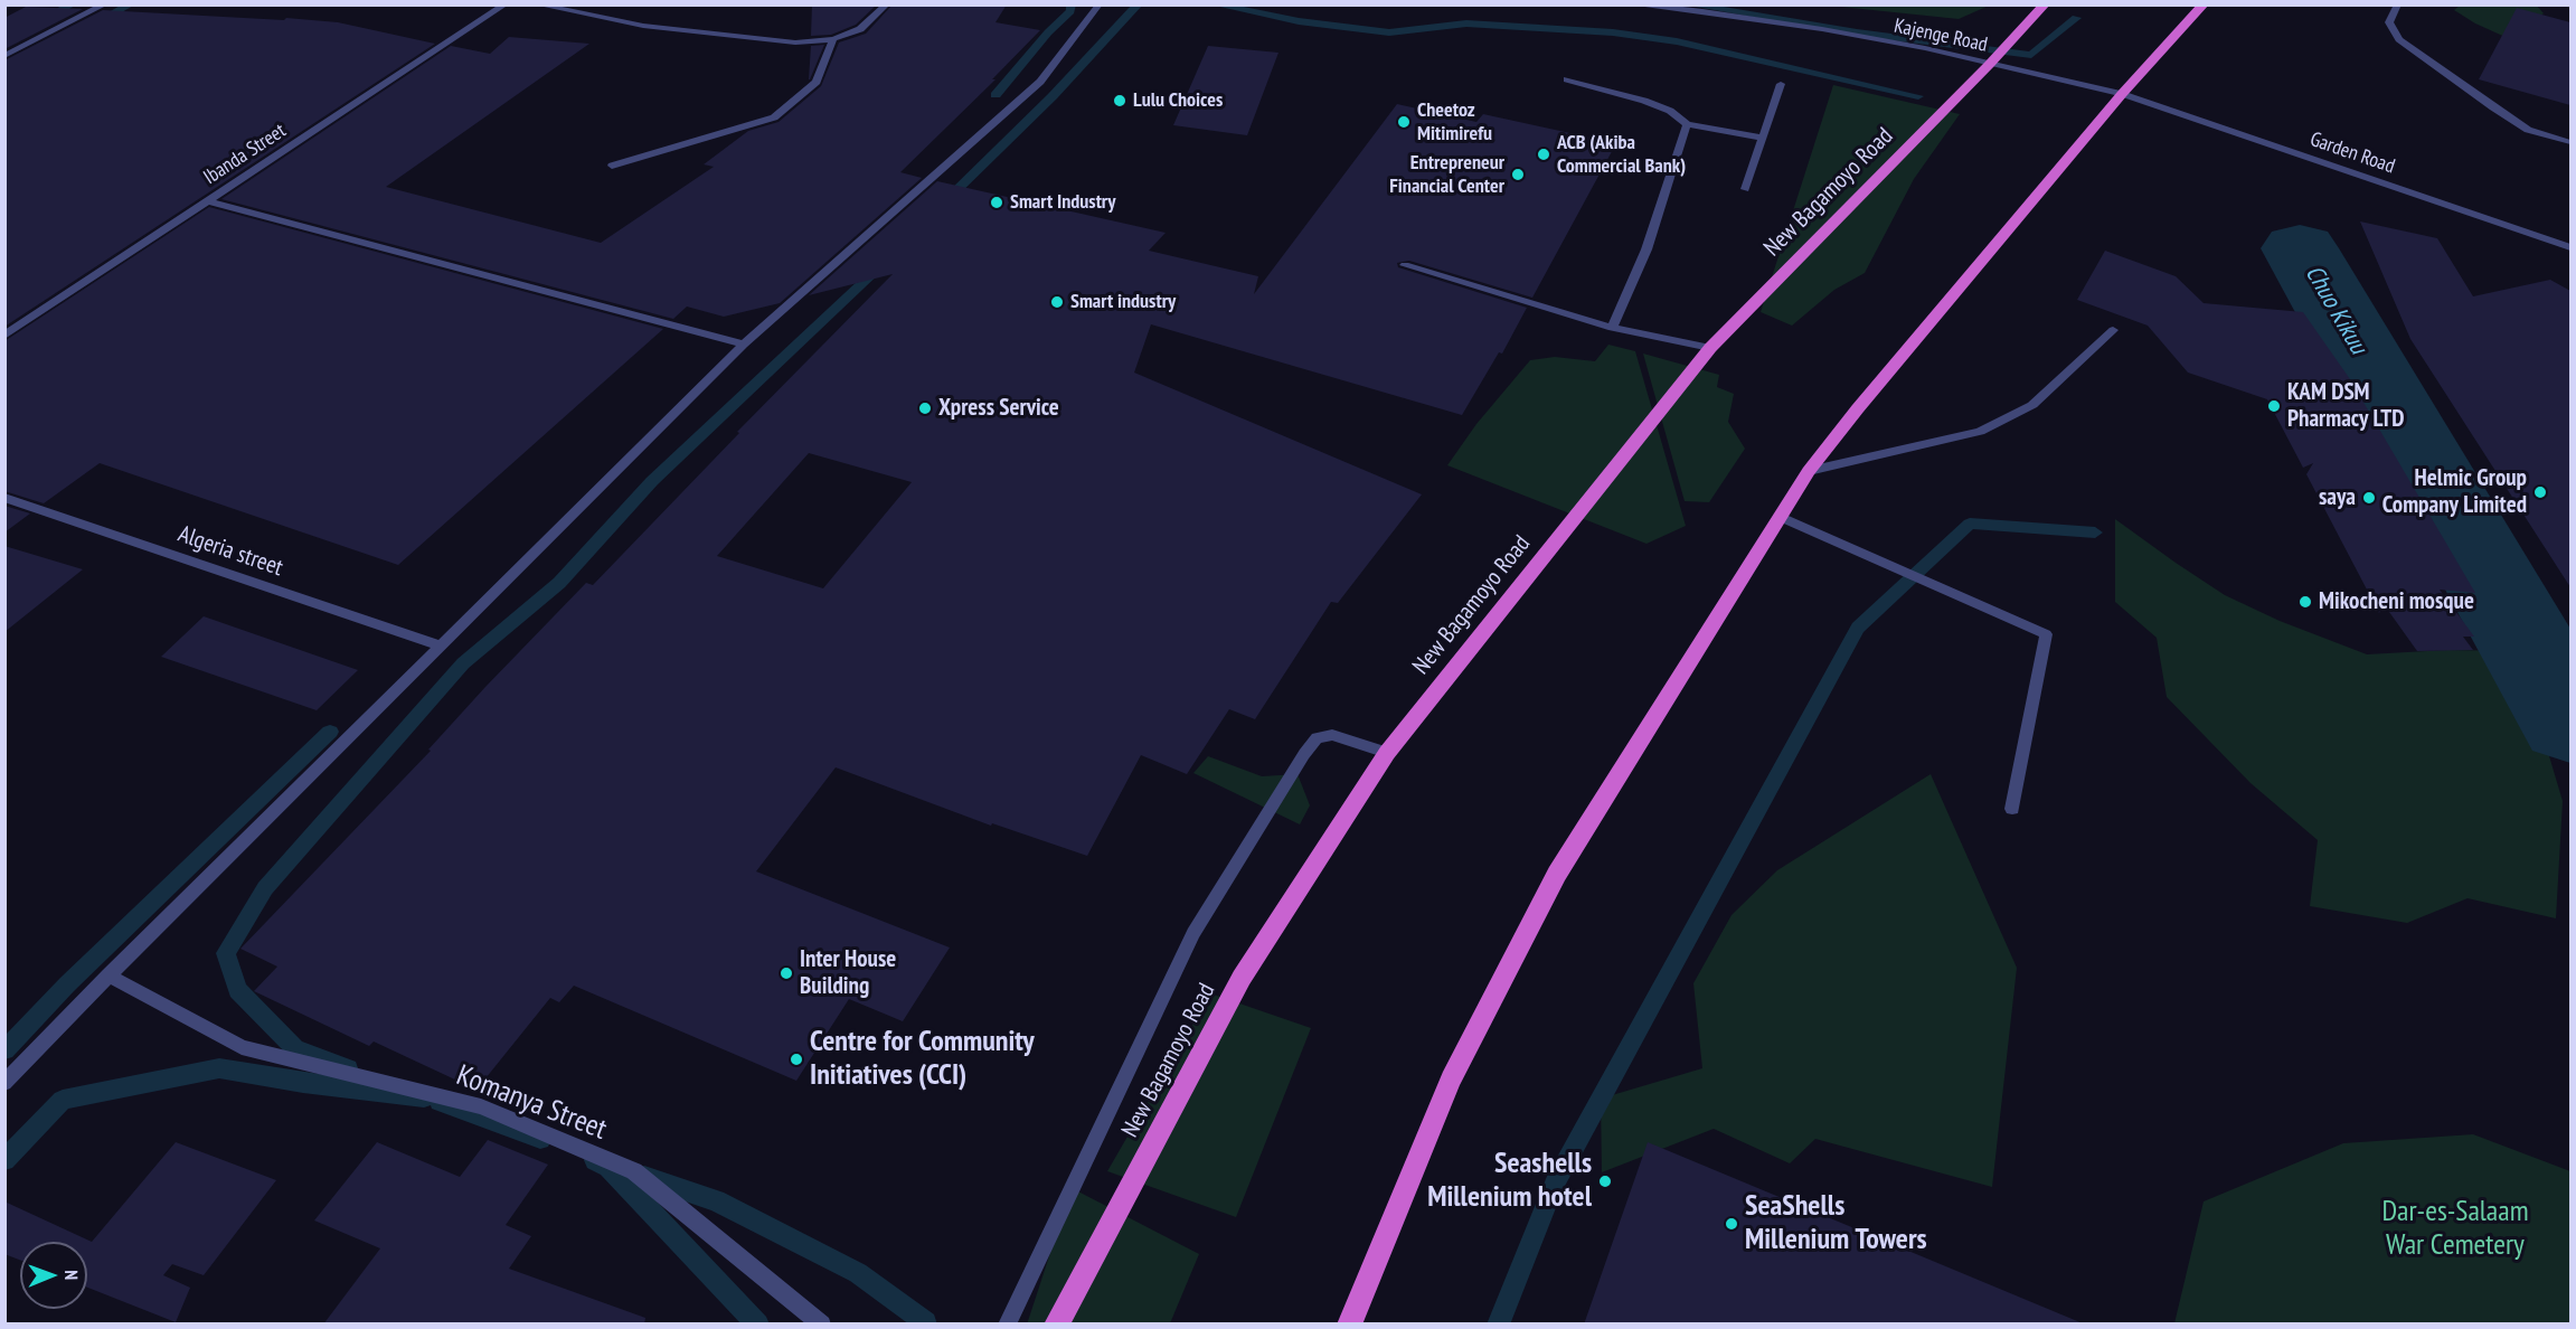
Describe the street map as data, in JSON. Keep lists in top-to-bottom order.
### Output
{
  "streets": {
    "highway": ["New Bagamoyo Road"],
    "street": [
      "Kajenge Road",
      "Garden Road",
      "Ibanda Street",
      "Algeria street",
      "Komanya Street"
    ]
  },
  "crossings": [
    ["Kajenge Road", "Garden Road"],
    ["Kajenge Road", "New Bagamoyo Road"]
  ],
  "water": ["Chuo Kikuu"],
  "parks": ["Dar-es-Salaam War Cemetery"],
  "places": [
    "Lulu Choices",
    "Cheetoz Mitimirefu",
    "ACB (Akiba Commercial Bank)",
    "Entrepreneur Financial Center",
    "Smart Industry",
    "Smart industry",
    "KAM DSM Pharmacy LTD",
    "Xpress Service",
    "Helmic Group Company Limited",
    "saya",
    "Mikocheni mosque",
    "Inter House Building",
    "Centre for Community Initiatives (CCI)",
    "Seashells Millenium hotel",
    "SeaShells Millenium Towers"
  ],
  "north": "right"
}
